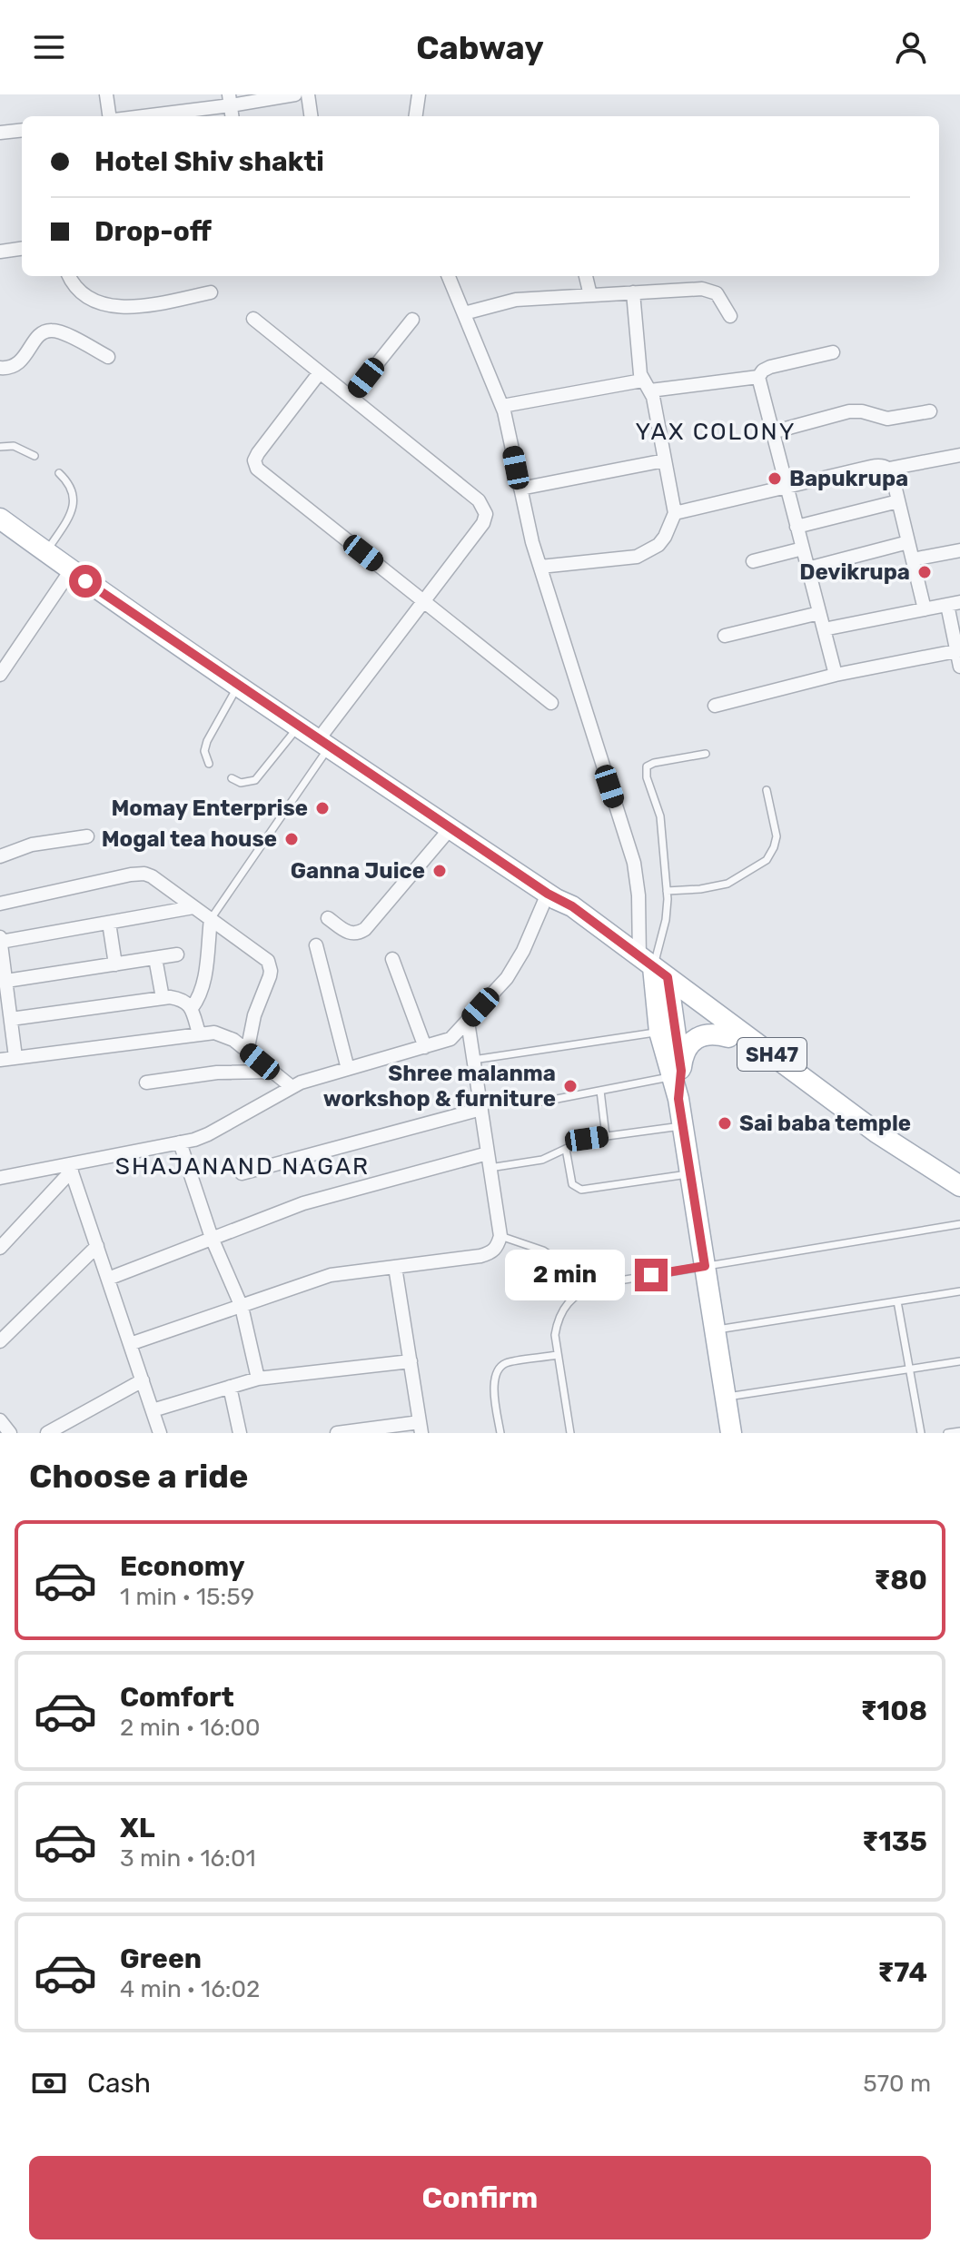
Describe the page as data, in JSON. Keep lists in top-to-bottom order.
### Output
{
  "streets": {
    "main road": ["SH47"]
  },
  "districts": ["YAX COLONY", "SHAJANAND NAGAR"],
  "places": [
    "Bapukrupa",
    "Devikrupa",
    "Momay Enterprise",
    "Mogal tea house",
    "Ganna Juice",
    "Shree malanma workshop & furniture",
    "Sai baba temple"
  ],
  "page": {
    "header": "Cabway",
    "banner": ["Hotel Shiv shakti", "Drop-off"],
    "bubble": "2 min",
    "heading": "Choose a ride",
    "list": [
      {
        "name": "Economy",
        "note": "1 min · 15:59",
        "value": "₹80"
      },
      {
        "name": "Comfort",
        "note": "2 min · 16:00",
        "value": "₹108"
      },
      {
        "name": "XL",
        "note": "3 min · 16:01",
        "value": "₹135"
      },
      {
        "name": "Green",
        "note": "4 min · 16:02",
        "value": "₹74"
      }
    ],
    "pay": ["Cash", "570 m"],
    "buttons": "Confirm"
  }
}
